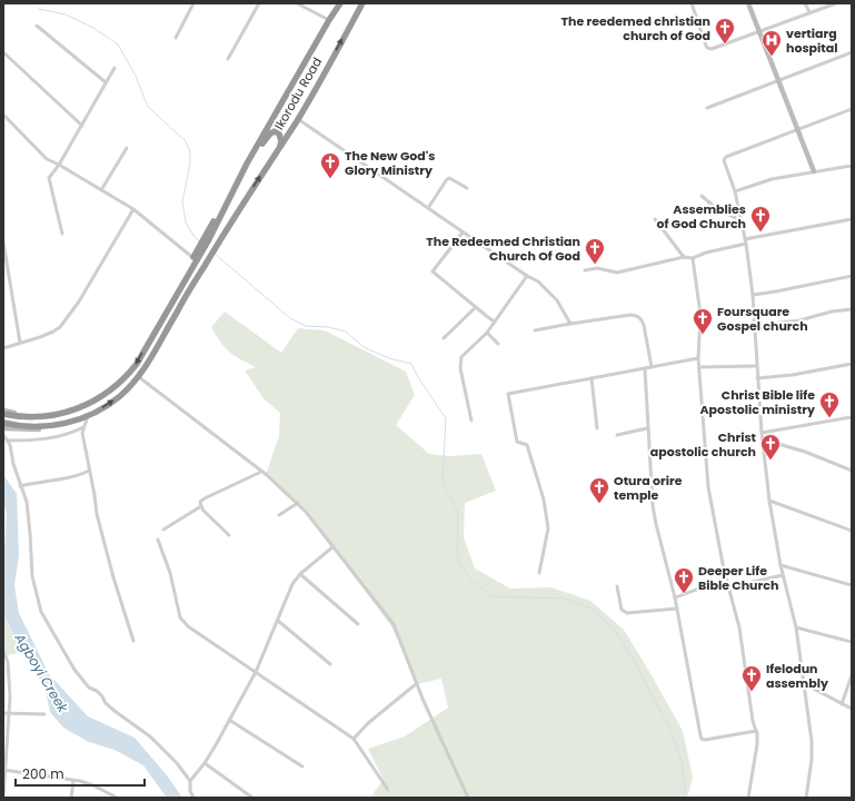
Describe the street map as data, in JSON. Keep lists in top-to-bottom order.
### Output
{
  "streets": {
    "highway": ["Ikorodu Road"]
  },
  "water": ["Agboyi Creek"],
  "places": {
    "church": [
      "The reedemed christian church of God",
      "The New God's Glory Ministry",
      "Assemblies of God Church",
      "The Redeemed Christian Church Of God",
      "Foursquare Gospel church",
      "Christ Bible life Apostolic ministry",
      "Christ apostolic church",
      "Otura orire temple",
      "Deeper Life Bible Church",
      "Ifelodun assembly"
    ],
    "hospital": ["vertiarg hospital"]
  },
  "scale_bar": "200 m"
}
